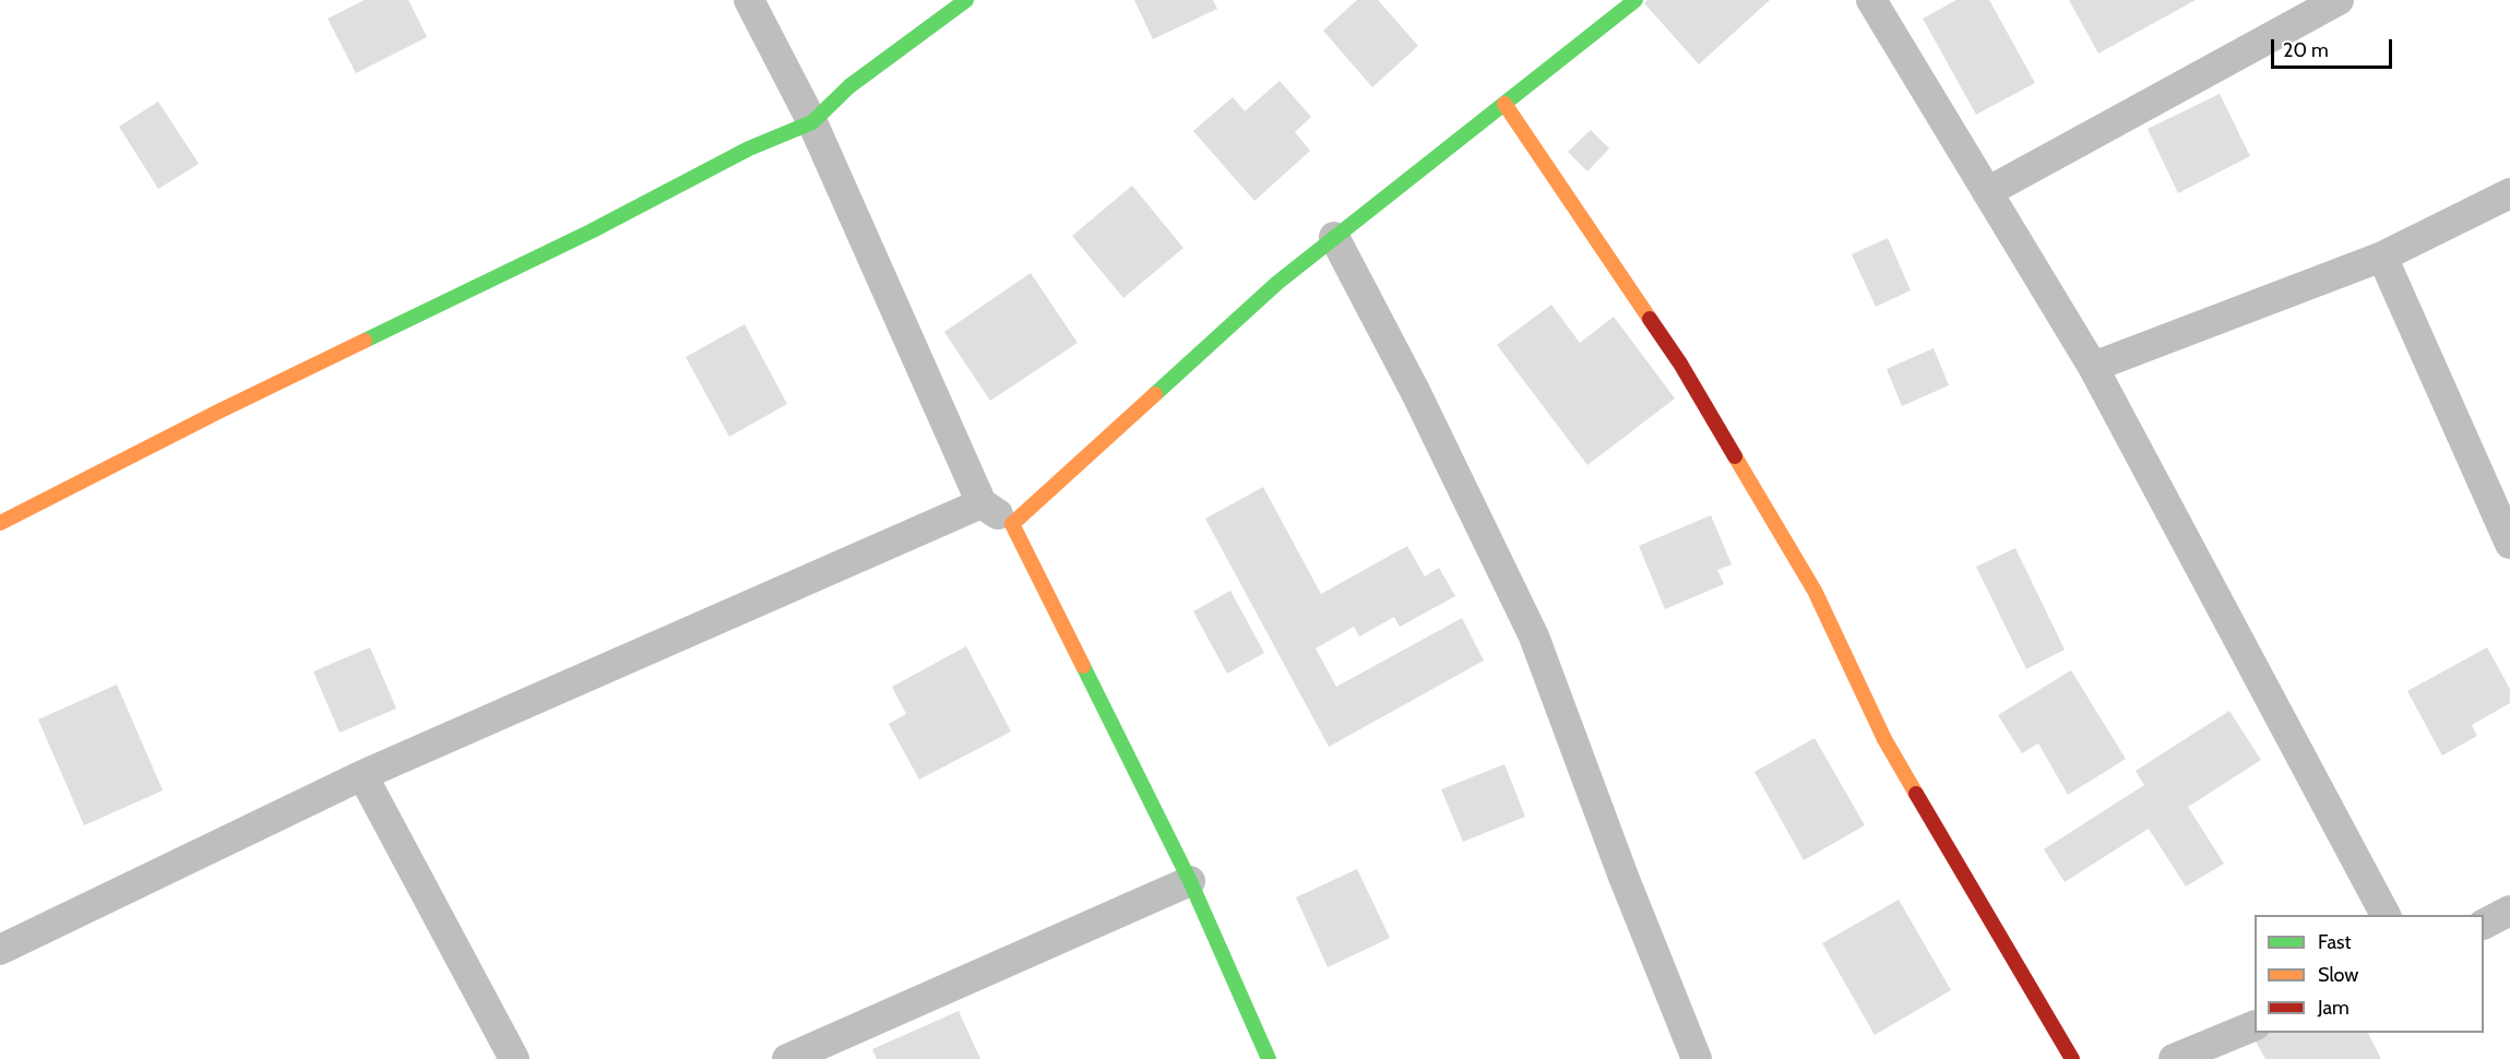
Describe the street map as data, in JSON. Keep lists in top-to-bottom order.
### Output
{
  "legend": ["Fast", "Slow", "Jam"],
  "scale_bar": "20 m"
}
